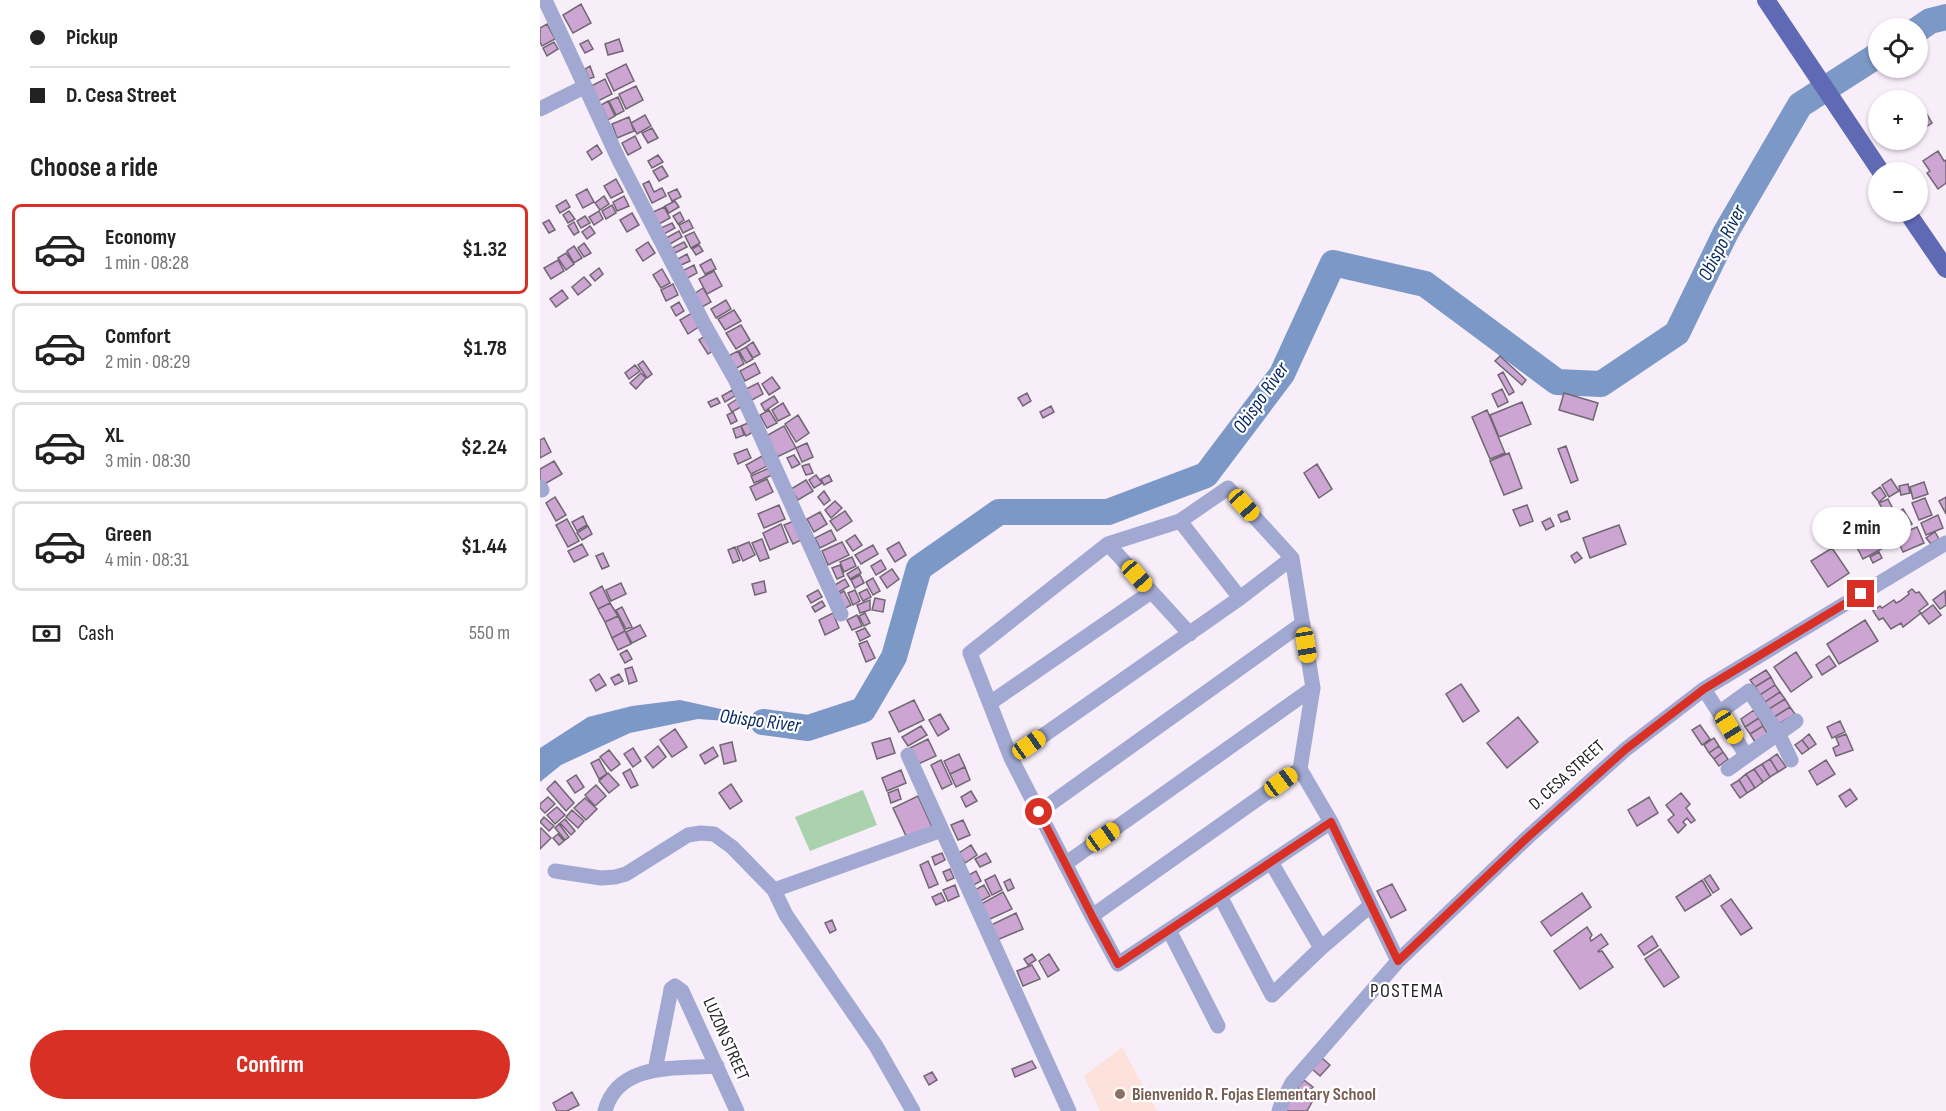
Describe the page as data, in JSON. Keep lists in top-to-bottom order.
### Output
{
  "streets": {
    "street": ["D. CESA STREET", "LUZON STREET"]
  },
  "districts": ["POSTEMA"],
  "water": ["Obispo River"],
  "places": ["Bienvenido R. Fojas Elementary School"],
  "page": {
    "banner": ["Pickup", "D. Cesa Street"],
    "map_buttons": ["+", "−"],
    "heading": "Choose a ride",
    "list": [
      {
        "name": "Economy",
        "note": "1 min · 08:28",
        "value": "$1.32"
      },
      {
        "name": "Comfort",
        "note": "2 min · 08:29",
        "value": "$1.78"
      },
      {
        "name": "XL",
        "note": "3 min · 08:30",
        "value": "$2.24"
      },
      {
        "name": "Green",
        "note": "4 min · 08:31",
        "value": "$1.44"
      }
    ],
    "bubble": "2 min",
    "pay": ["Cash", "550 m"],
    "buttons": "Confirm"
  }
}
